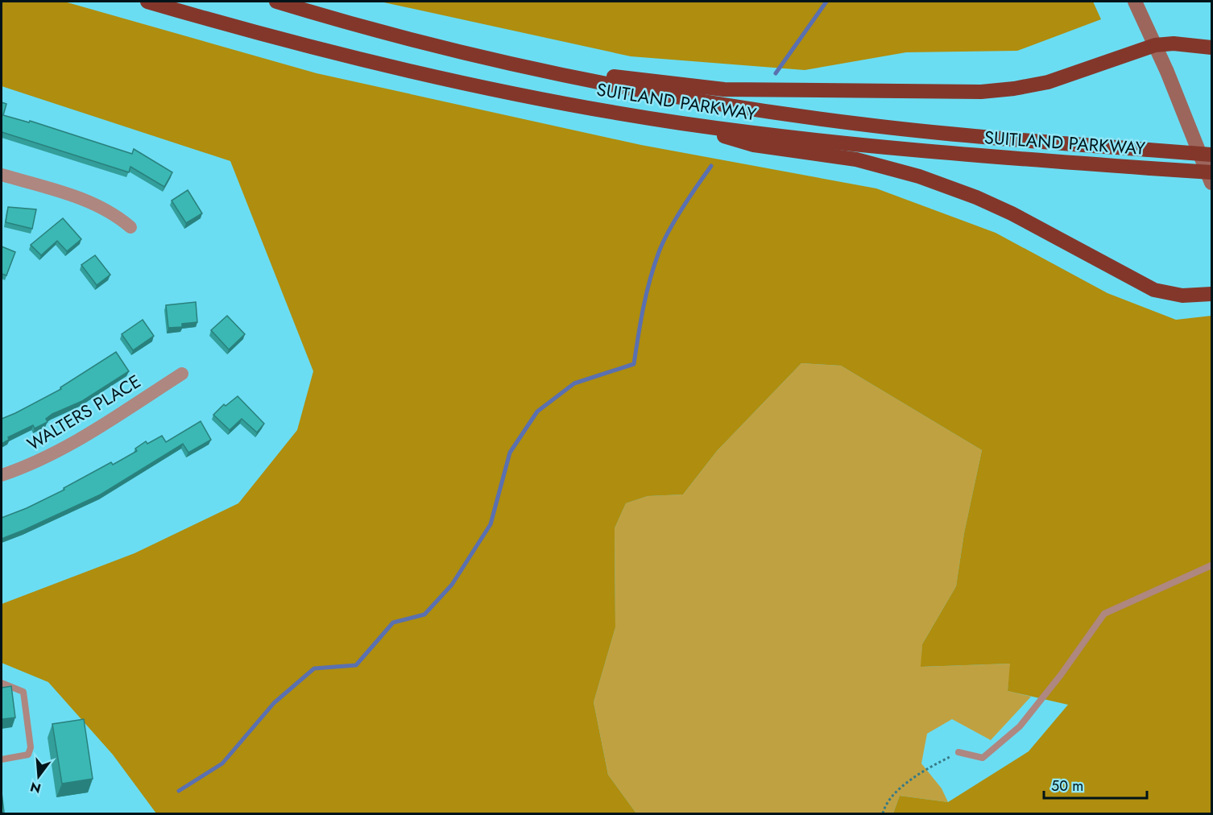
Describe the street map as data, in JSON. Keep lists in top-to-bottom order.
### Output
{
  "streets": {
    "highway": ["SUITLAND PARKWAY"],
    "street": ["WALTERS PLACE"]
  },
  "scale_bar": "50 m",
  "north": "bottom"
}
